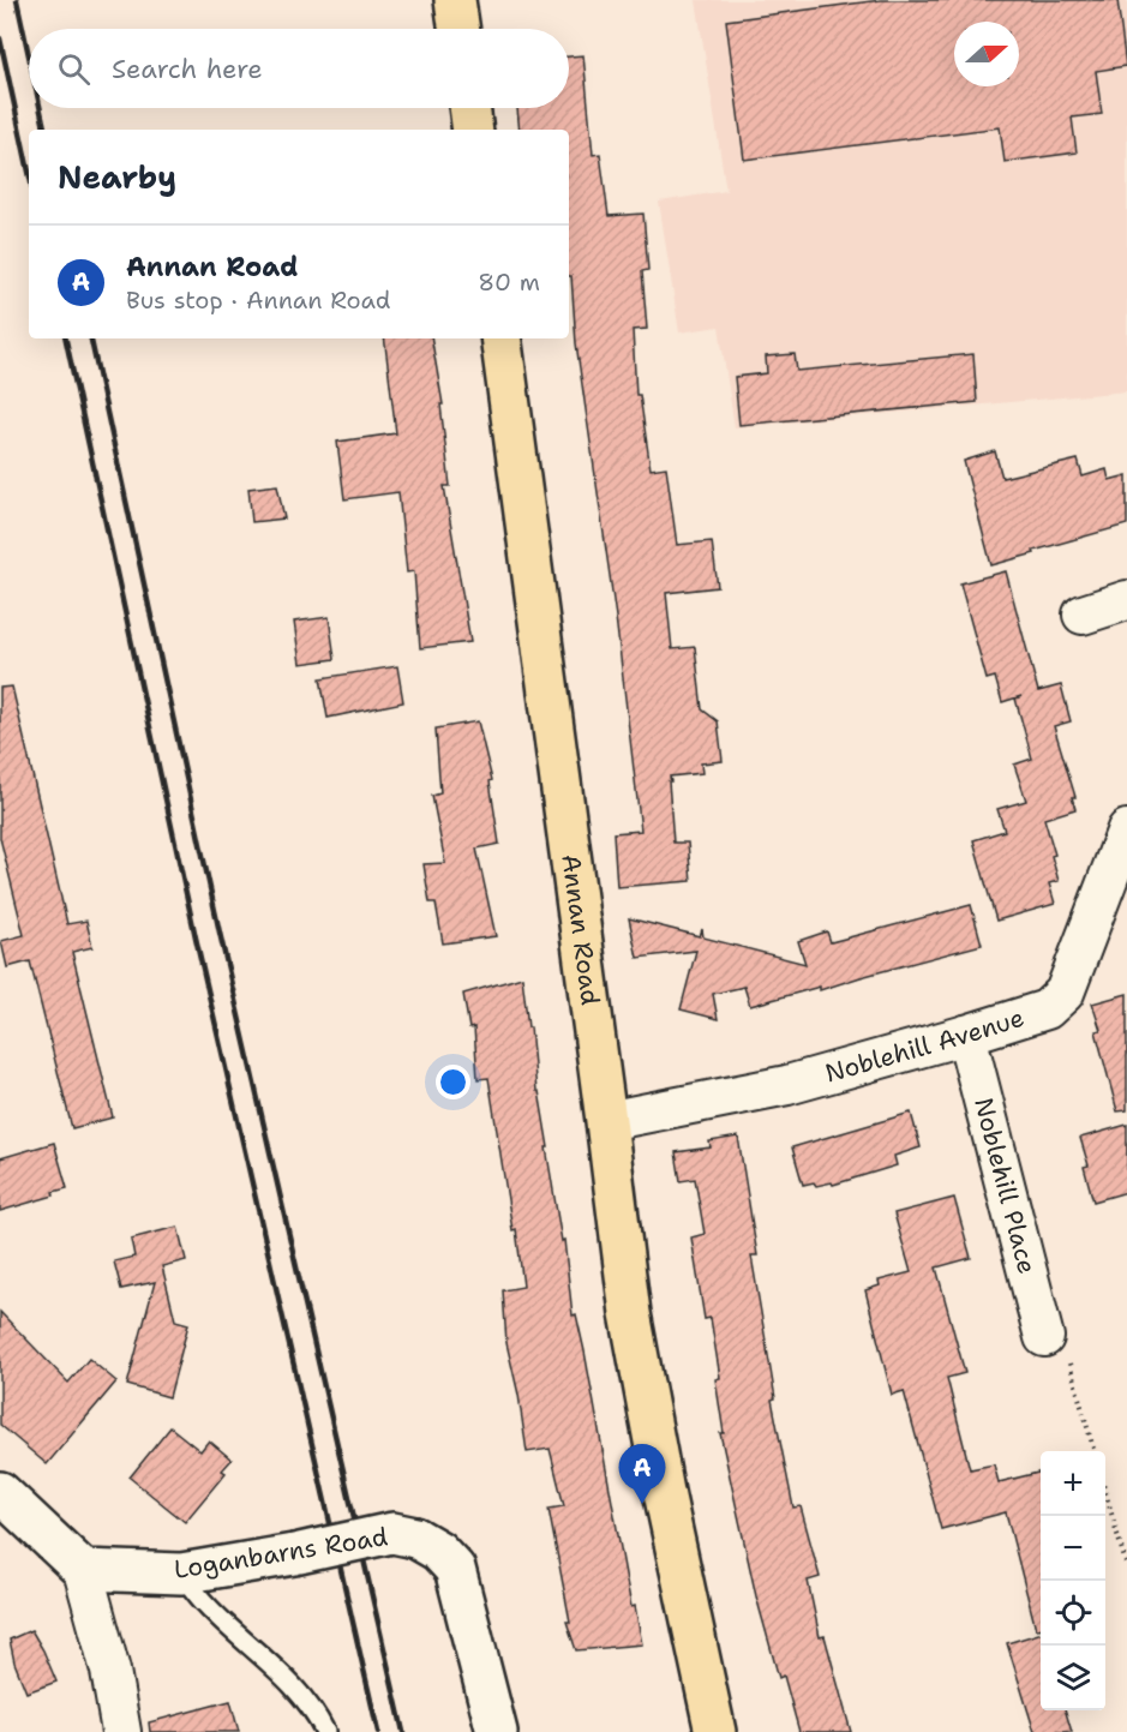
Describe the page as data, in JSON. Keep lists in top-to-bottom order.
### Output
{
  "streets": {
    "main road": ["Annan Road"],
    "street": ["Noblehill Avenue", "Noblehill Place", "Loganbarns Road"]
  },
  "crossings": [
    ["Annan Road", "Noblehill Avenue"],
    ["Noblehill Avenue", "Noblehill Place"]
  ],
  "north": "right",
  "page": {
    "search": "Search here",
    "heading": "Nearby",
    "list": [
      {
        "mark": "A",
        "name": "Annan Road",
        "note": "Bus stop · Annan Road",
        "value": "80 m"
      }
    ],
    "pins": "A",
    "map_buttons": ["+", "−"]
  }
}
